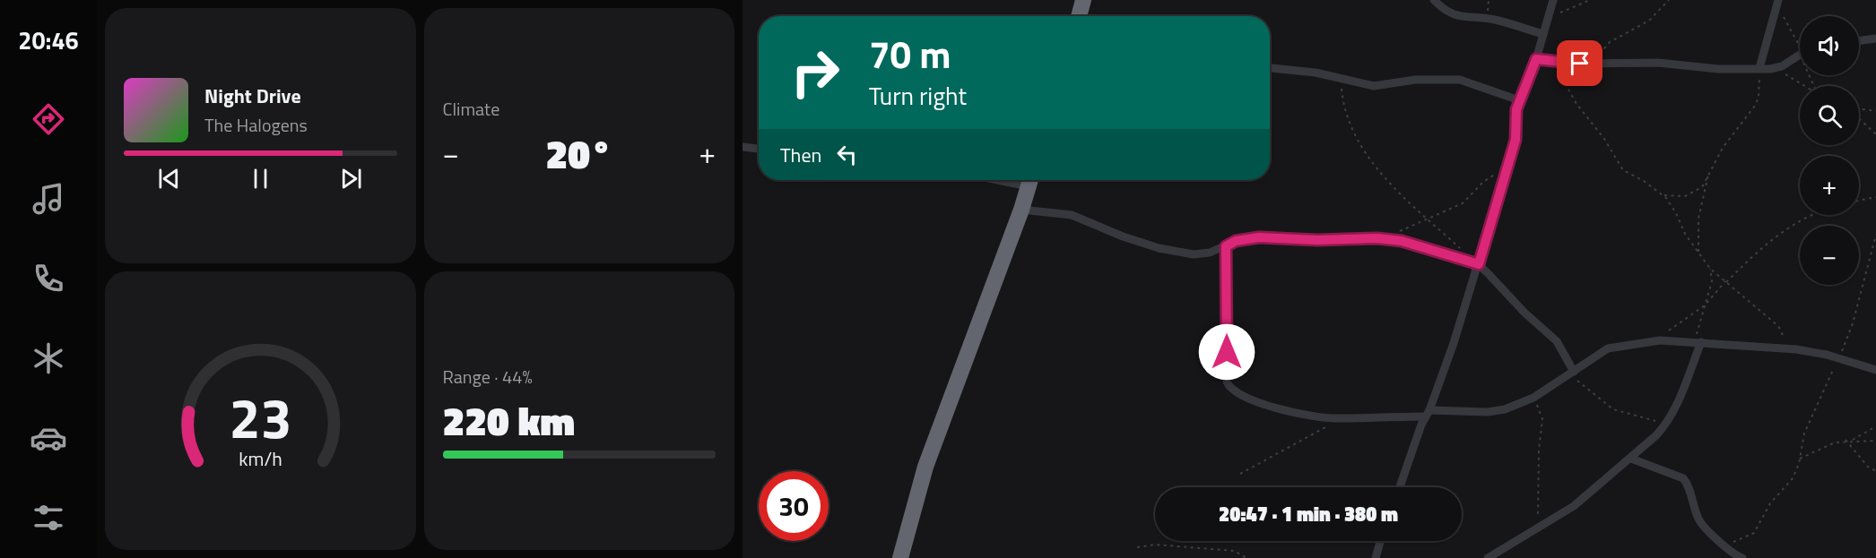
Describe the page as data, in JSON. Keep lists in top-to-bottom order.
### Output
{
  "page": {
    "tabs": "20:46",
    "tile": [
      "Climate",
      ["Range · 44%", "220 km"]
    ],
    "map_buttons": ["+", "−"],
    "turn": ["70 m", "Turn right"],
    "song": ["Night Drive", "The Halogens"],
    "then": "Then",
    "heat": ["−", "20°", "+"],
    "limit": "30",
    "trip": "20:47 · 1 min · 380 m",
    "gauge": ["23", "km/h"]
  }
}
